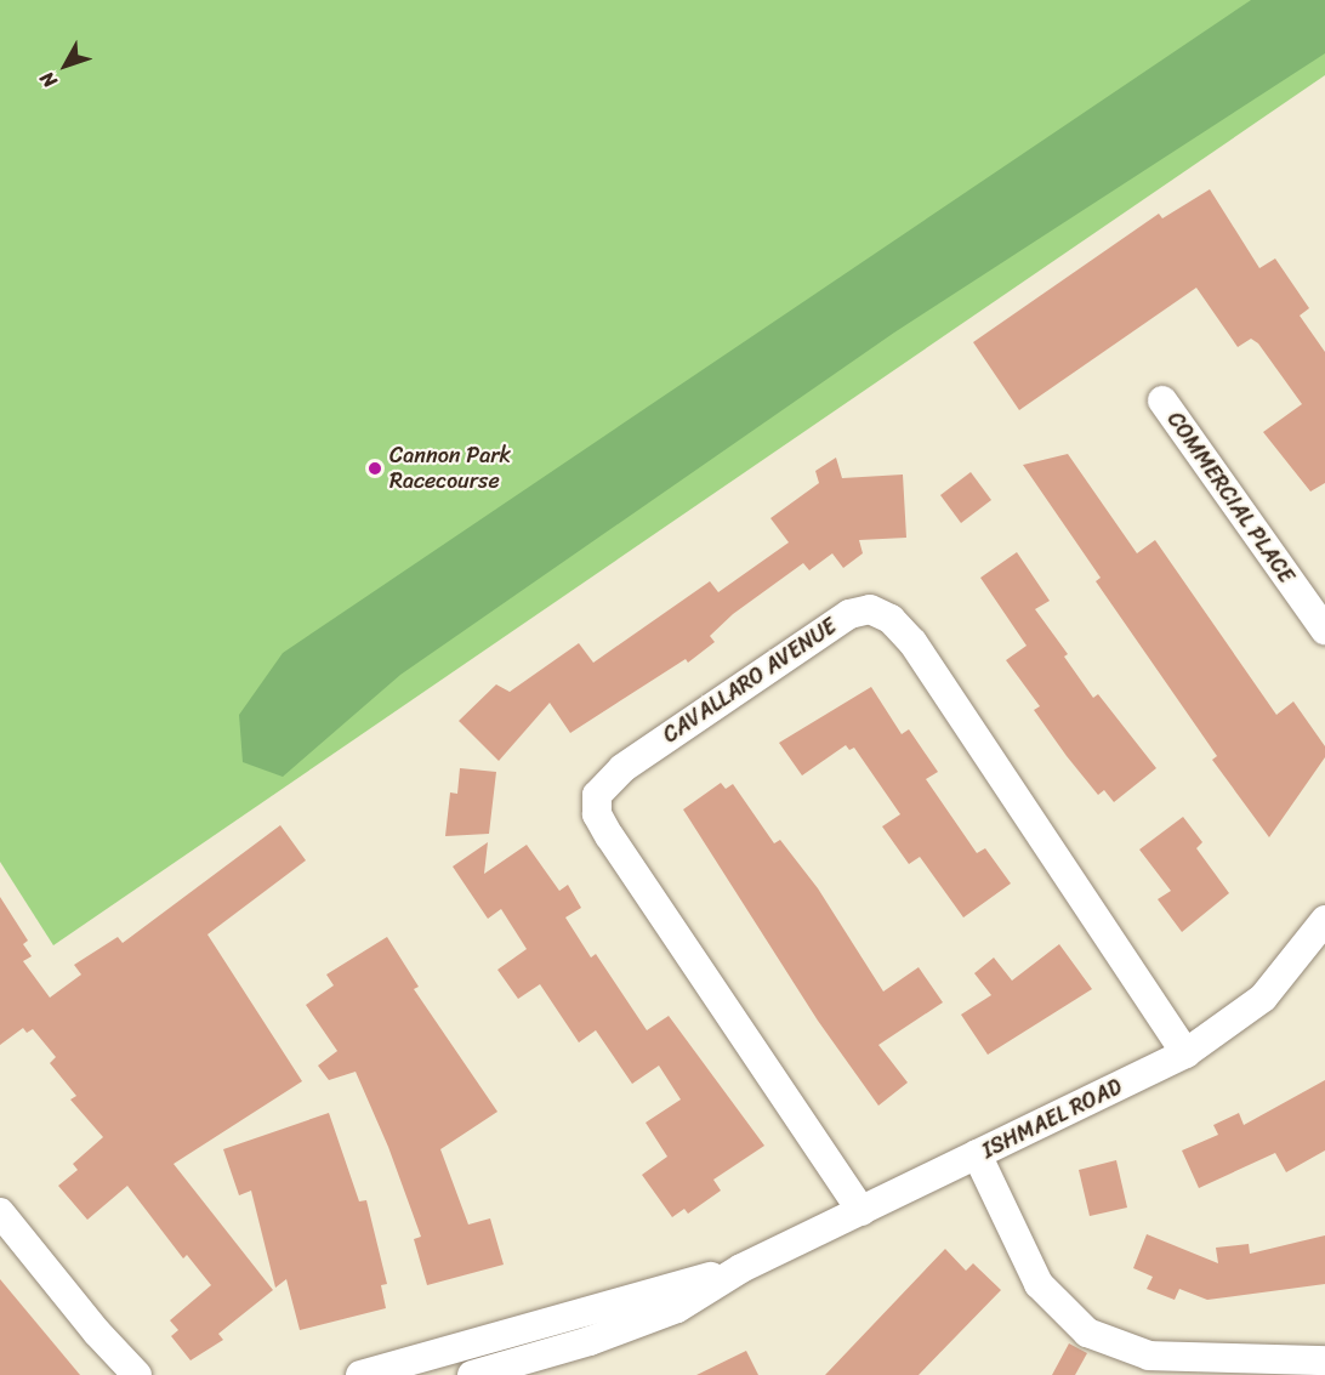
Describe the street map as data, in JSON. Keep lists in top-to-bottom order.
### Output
{
  "streets": {
    "street": ["COMMERCIAL PLACE", "CAVALLARO AVENUE", "ISHMAEL ROAD"]
  },
  "crossings": [
    ["CAVALLARO AVENUE", "ISHMAEL ROAD"]
  ],
  "places": ["Cannon Park Racecourse"],
  "north": "bottom left"
}
